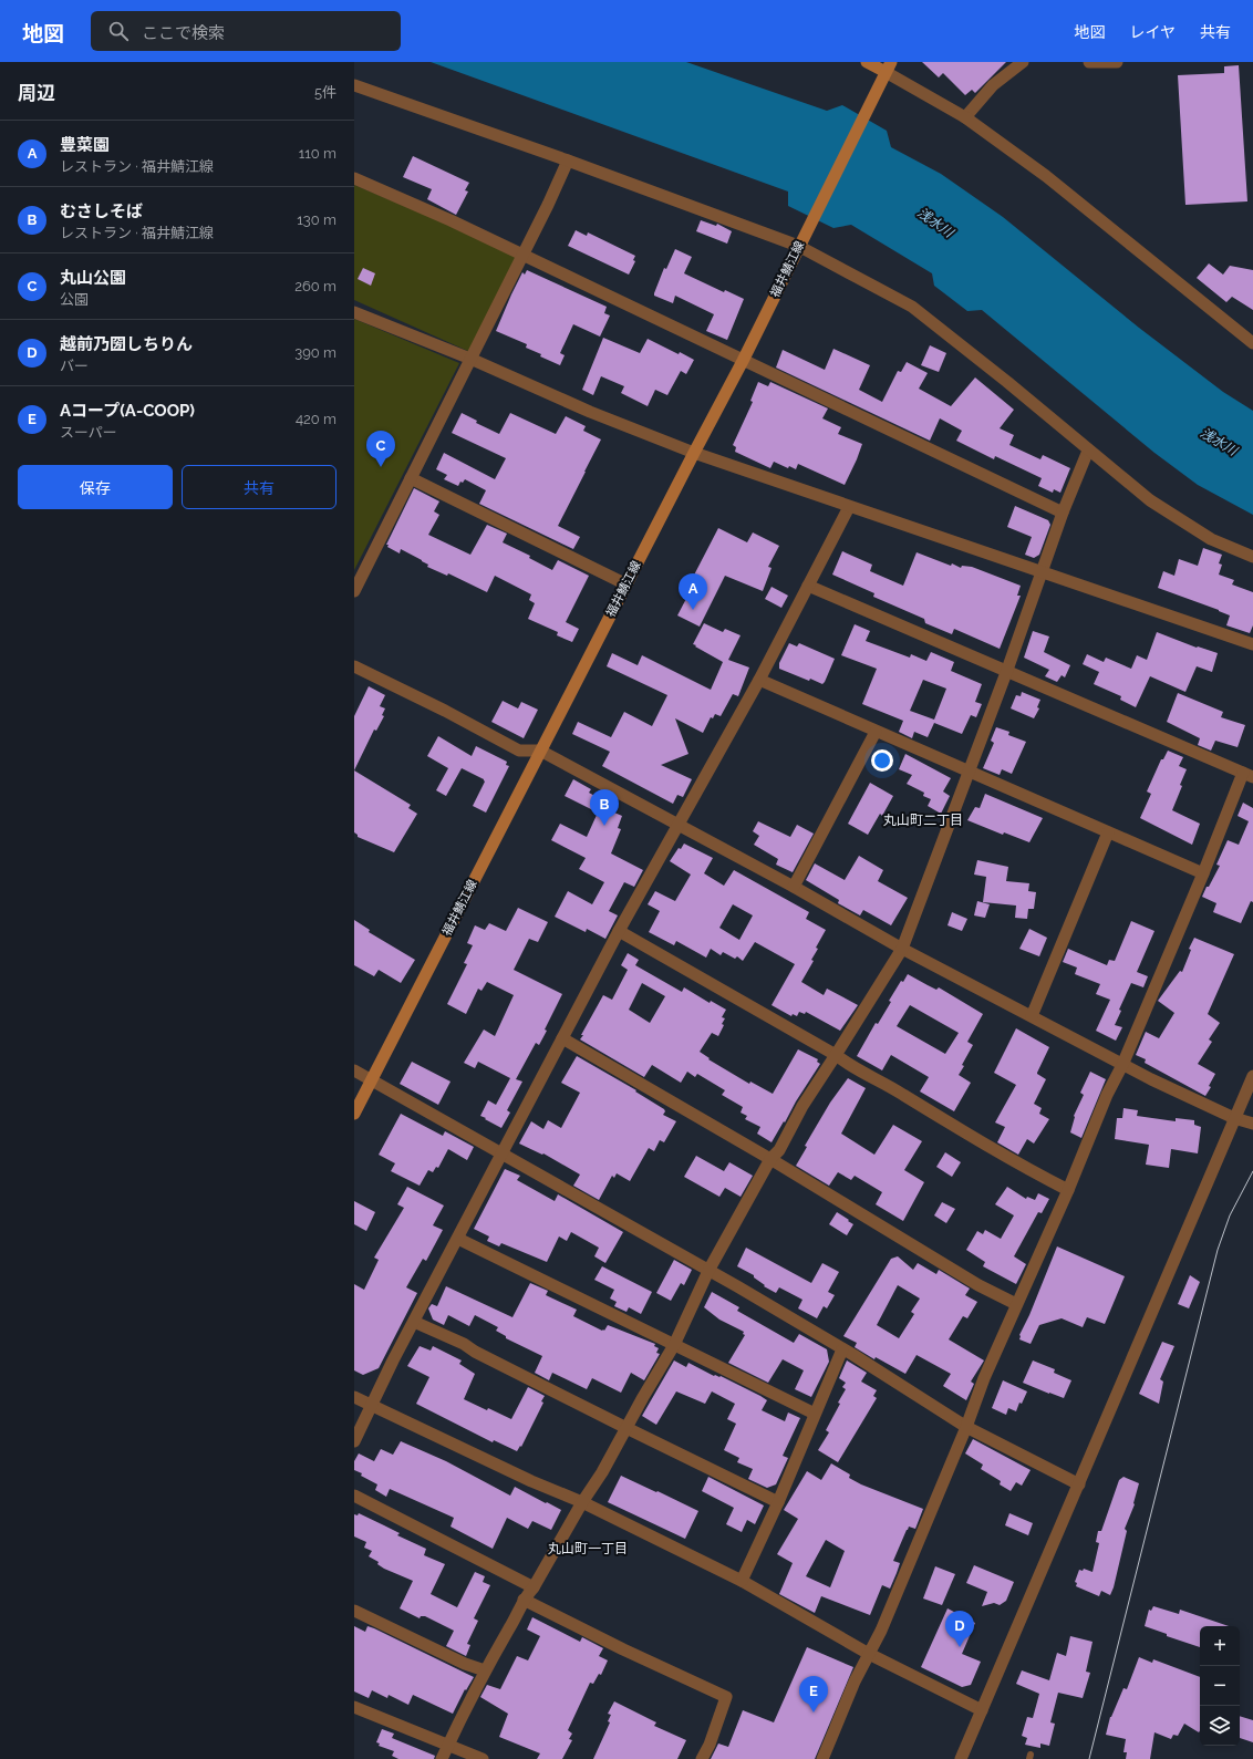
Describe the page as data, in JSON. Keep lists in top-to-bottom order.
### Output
{
  "streets": {
    "main road": ["福井鯖江線"]
  },
  "districts": ["丸山町二丁目", "丸山町一丁目"],
  "water": ["浅水川"],
  "page": {
    "header": "地図",
    "search": "ここで検索",
    "nav": ["地図", "レイヤ", "共有"],
    "heading": ["周辺", "5件"],
    "list": [
      {
        "mark": "A",
        "name": "豊菜園",
        "note": "レストラン · 福井鯖江線",
        "value": "110 m"
      },
      {
        "mark": "B",
        "name": "むさしそば",
        "note": "レストラン · 福井鯖江線",
        "value": "130 m"
      },
      {
        "mark": "C",
        "name": "丸山公園",
        "note": "公園",
        "value": "260 m"
      },
      {
        "mark": "D",
        "name": "越前乃圀しちりん",
        "note": "バー",
        "value": "390 m"
      },
      {
        "mark": "E",
        "name": "Aコープ(A-COOP)",
        "note": "スーパー",
        "value": "420 m"
      }
    ],
    "pins": [
      "C",
      "A",
      "B",
      "D",
      "E"
    ],
    "buttons": ["保存", "共有"],
    "map_buttons": ["+", "−"]
  }
}
